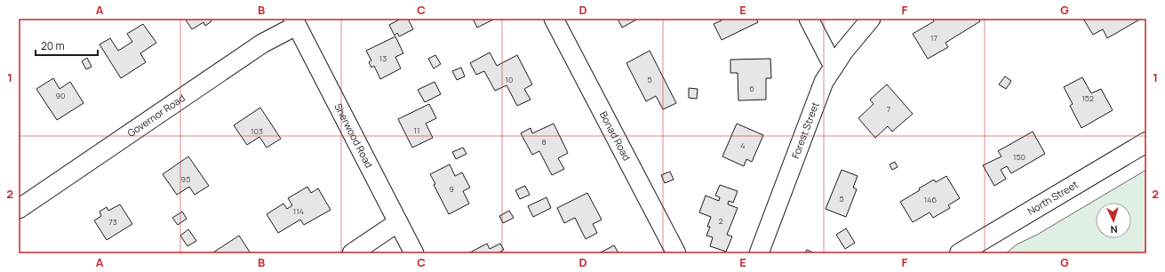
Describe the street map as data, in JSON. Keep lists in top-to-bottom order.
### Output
{
  "streets": {
    "street": [
      "Governor Road",
      "Forest Street",
      "Sherwood Road",
      "Bonad Road",
      "North Street"
    ]
  },
  "crossings": [
    ["Governor Road", "Sherwood Road"]
  ],
  "house_numbers": [
    "17",
    "13",
    "10",
    "5",
    "6",
    "90",
    "152",
    "7",
    "11",
    "103",
    "8",
    "4",
    "150",
    "95",
    "9",
    "5",
    "146",
    "114",
    "2",
    "73"
  ],
  "scale_bar": "20 m",
  "north": "bottom",
  "grid": {
    "columns": [
      "A",
      "B",
      "C",
      "D",
      "E",
      "F",
      "G"
    ],
    "rows": ["1", "2"]
  }
}
